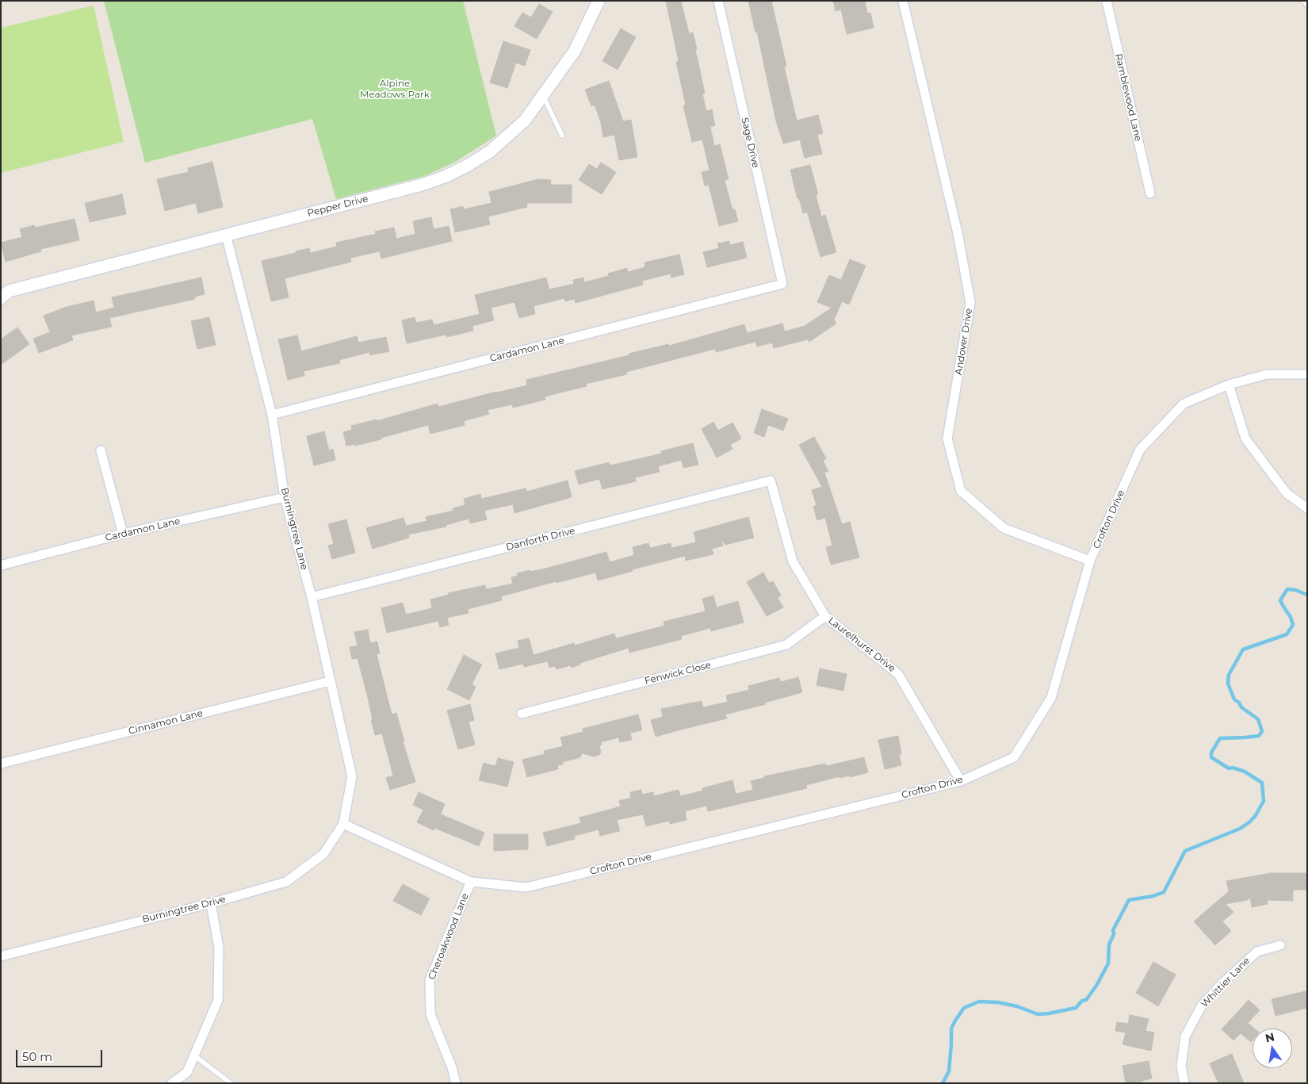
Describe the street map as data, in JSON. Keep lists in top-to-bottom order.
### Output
{
  "streets": {
    "street": [
      "Ramblewood Lane",
      "Sage Drive",
      "Pepper Drive",
      "Andover Drive",
      "Cardamon Lane",
      "Crofton Drive",
      "Burningtree Lane",
      "Danforth Drive",
      "Laurelhurst Drive",
      "Fenwick Close",
      "Cinnamon Lane",
      "Burningtree Drive",
      "Cheroakwood Lane",
      "Whittier Lane"
    ]
  },
  "crossings": [
    ["Sage Drive", "Cardamon Lane"],
    ["Pepper Drive", "Burningtree Lane"],
    ["Andover Drive", "Crofton Drive"],
    ["Cardamon Lane", "Burningtree Lane"],
    ["Crofton Drive", "Burningtree Lane"],
    ["Crofton Drive", "Laurelhurst Drive"],
    ["Crofton Drive", "Burningtree Drive"],
    ["Crofton Drive", "Cheroakwood Lane"],
    ["Burningtree Lane", "Danforth Drive"],
    ["Burningtree Lane", "Cinnamon Lane"],
    ["Burningtree Lane", "Burningtree Drive"],
    ["Danforth Drive", "Laurelhurst Drive"],
    ["Laurelhurst Drive", "Fenwick Close"]
  ],
  "parks": ["Alpine Meadows Park"],
  "scale_bar": "50 m",
  "north": "top"
}
